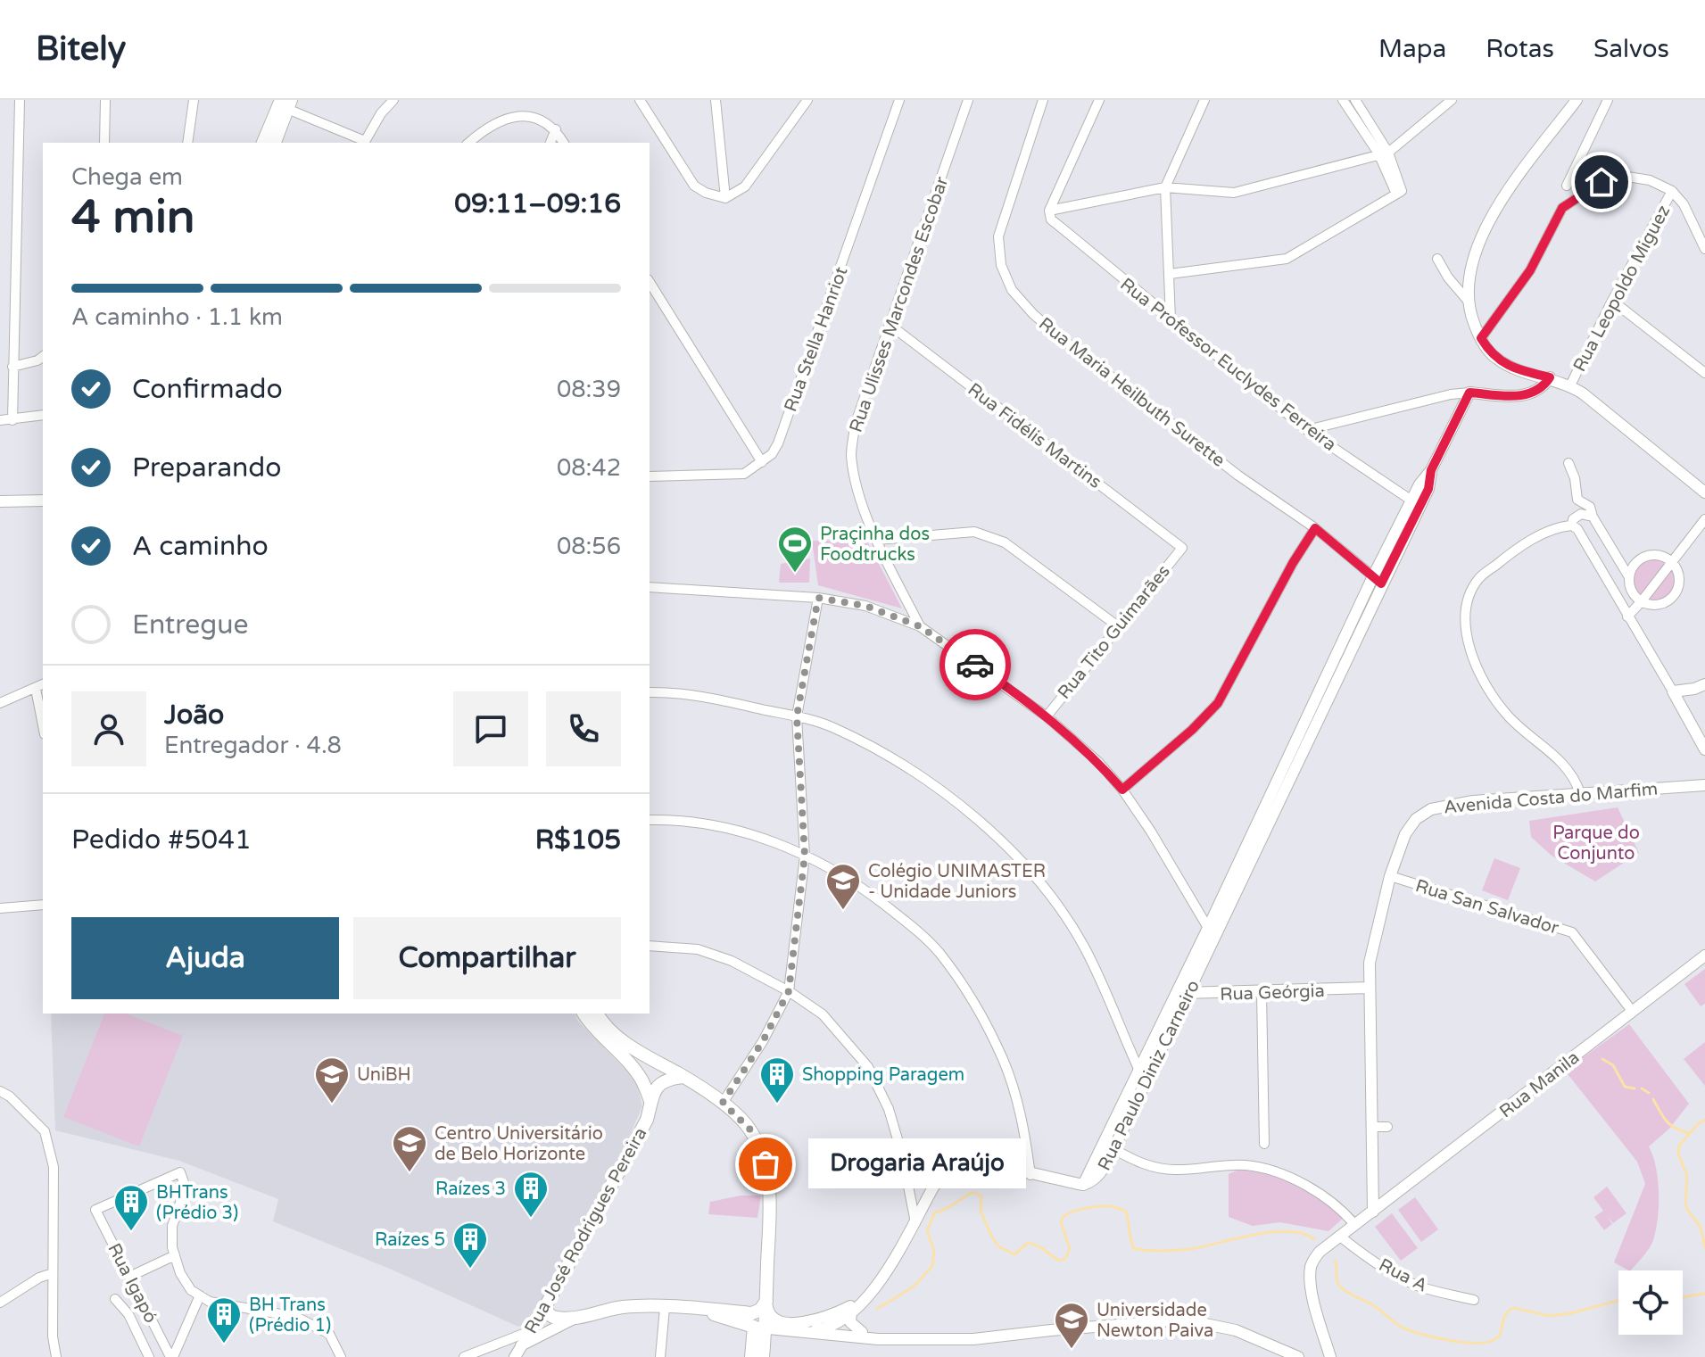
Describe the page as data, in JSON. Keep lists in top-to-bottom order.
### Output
{
  "streets": {
    "main road": ["Rua José Rodrigues Pereira"],
    "street": [
      "Rua Leopoldo Miguez",
      "Rua Ulisses Marcondes Escobar",
      "Rua Stella Hanriot",
      "Rua Professor Euclydes Ferreira",
      "Rua Maria Heilbuth Surette",
      "Rua Fidélis Martins",
      "Rua Tito Guimarães",
      "Avenida Costa do Marfim",
      "Rua San Salvador",
      "Rua Geórgia",
      "Rua Paulo Diniz Carneiro",
      "Rua Manila",
      "Rua A",
      "Rua Igapó"
    ]
  },
  "crossings": [
    ["Rua Ulisses Marcondes Escobar", "Rua Fidélis Martins"],
    ["Rua Professor Euclydes Ferreira", "Rua Paulo Diniz Carneiro"],
    ["Rua Maria Heilbuth Surette", "Rua Paulo Diniz Carneiro"],
    ["Rua Fidélis Martins", "Rua Tito Guimarães"],
    ["Avenida Costa do Marfim", "Rua San Salvador"],
    ["Avenida Costa do Marfim", "Rua Geórgia"],
    ["Avenida Costa do Marfim", "Rua Manila"],
    ["Rua San Salvador", "Rua Manila"],
    ["Rua Geórgia", "Rua Paulo Diniz Carneiro"],
    ["Rua Manila", "Rua A"]
  ],
  "parks": ["Parque do Conjunto"],
  "places": {
    "sports": ["Praçinha dos Foodtrucks"],
    "school or university": [
      "Colégio UNIMASTER - Unidade Juniors",
      "UniBH",
      "Centro Universitário de Belo Horizonte",
      "Universidade Newton Paiva"
    ],
    "building": [
      "Shopping Paragem",
      "Raízes 3",
      "BHTrans (Prédio 3)",
      "Raízes 5",
      "BH Trans (Prédio 1)"
    ],
    "other": ["Drogaria Araújo"]
  },
  "page": {
    "header": "Bitely",
    "nav": ["Mapa", "Rotas", "Salvos"],
    "heading": ["4 min", "Chega em", "09:11–09:16"],
    "panel": [
      "João",
      "Entregador · 4.8",
      "Pedido #5041",
      "R$105"
    ],
    "bar": "A caminho · 1.1 km",
    "list": [
      ["Confirmado", "08:39"],
      ["Preparando", "08:42"],
      ["A caminho", "08:56"],
      "Entregue"
    ],
    "buttons": ["Ajuda", "Compartilhar"],
    "bubble": "Drogaria Araújo"
  }
}
